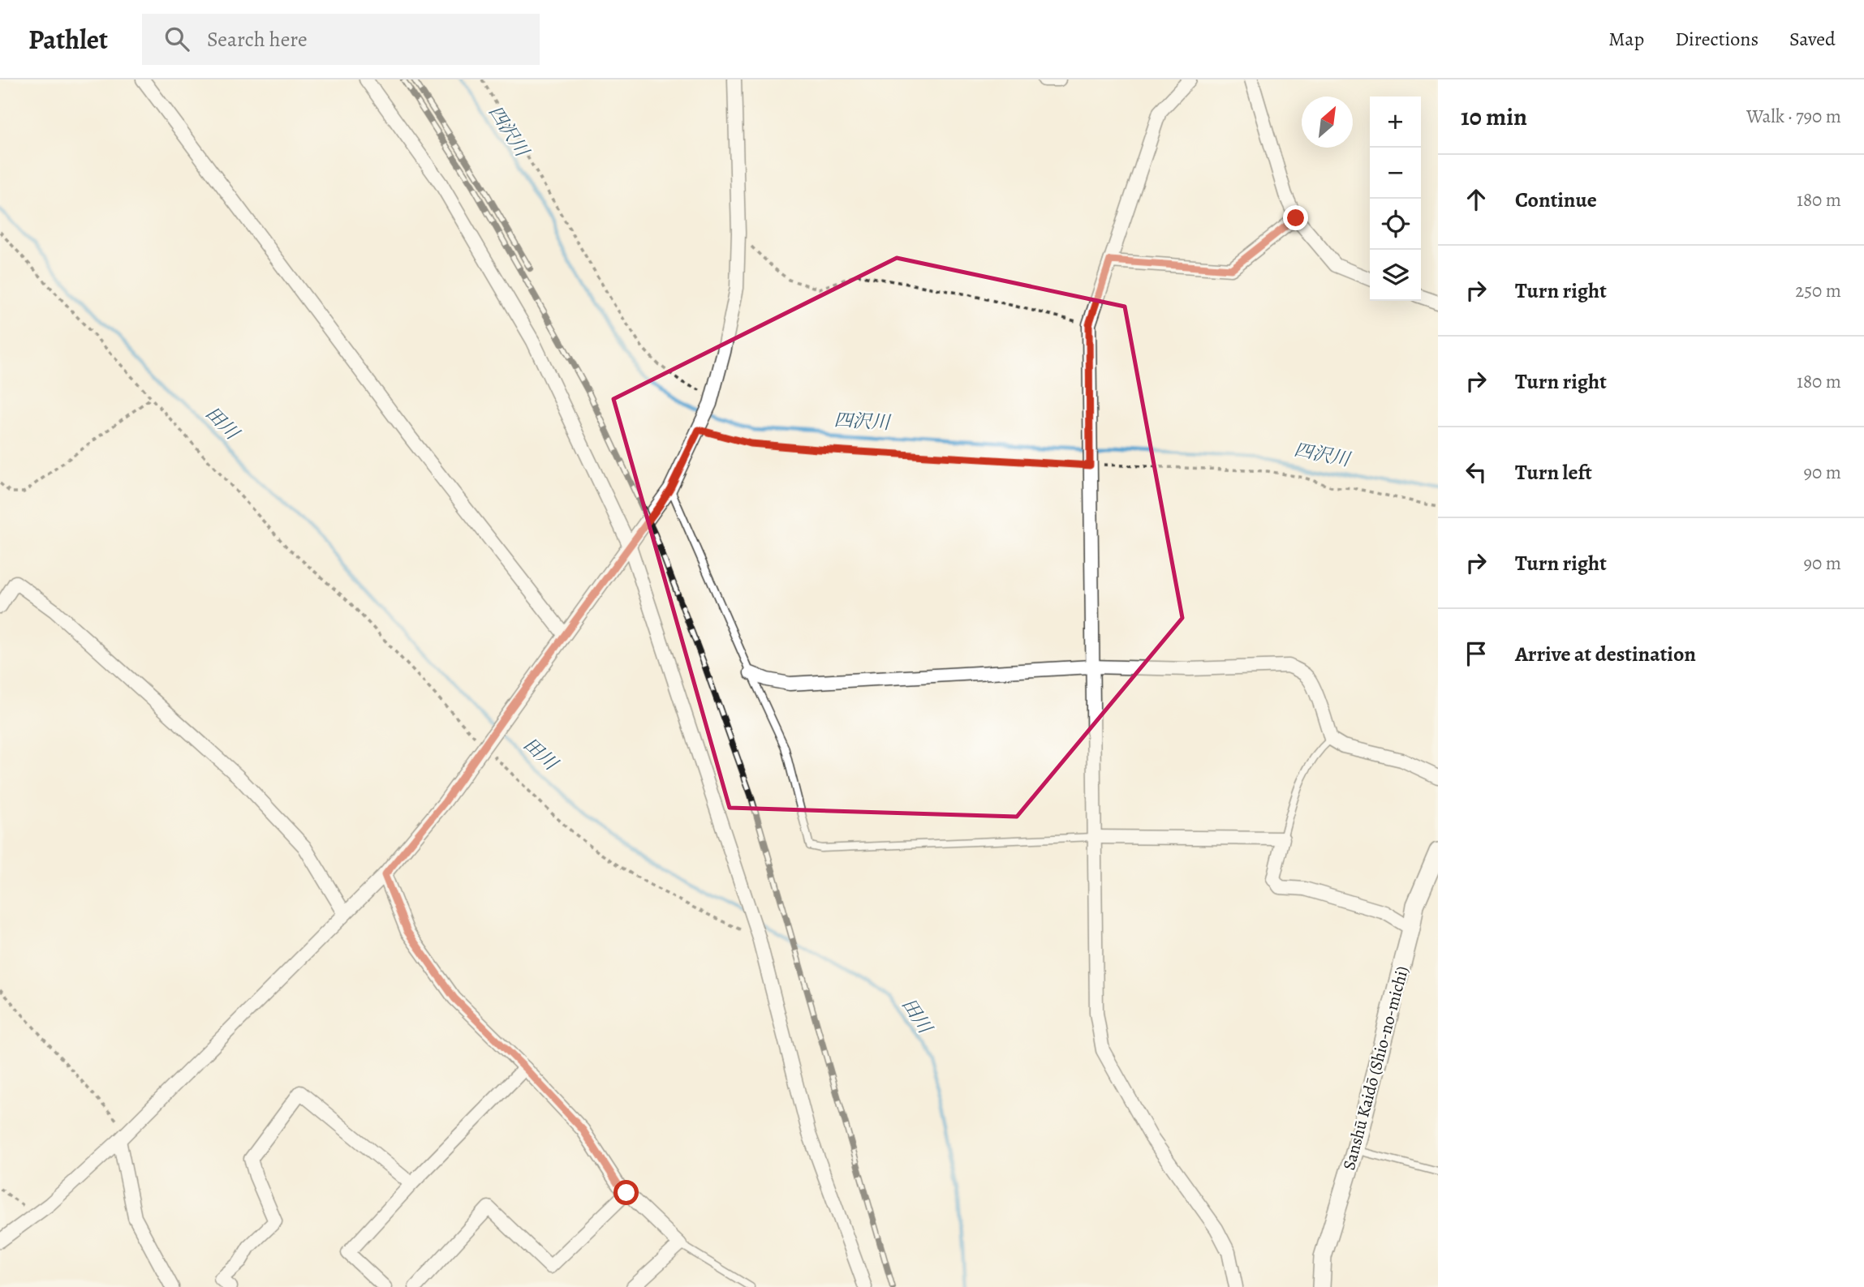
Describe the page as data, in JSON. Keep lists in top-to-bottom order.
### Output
{
  "streets": {
    "street": ["Sanshū Kaidō (Shio-no-michi)"]
  },
  "water": ["四沢川", "田川"],
  "north": "top right",
  "page": {
    "header": "Pathlet",
    "search": "Search here",
    "nav": ["Map", "Directions", "Saved"],
    "heading": ["10 min", "Walk · 790 m"],
    "map_buttons": ["+", "−"],
    "list": [
      ["Continue", "180 m"],
      ["Turn right", "250 m"],
      ["Turn right", "180 m"],
      ["Turn left", "90 m"],
      ["Turn right", "90 m"],
      "Arrive at destination"
    ]
  }
}
